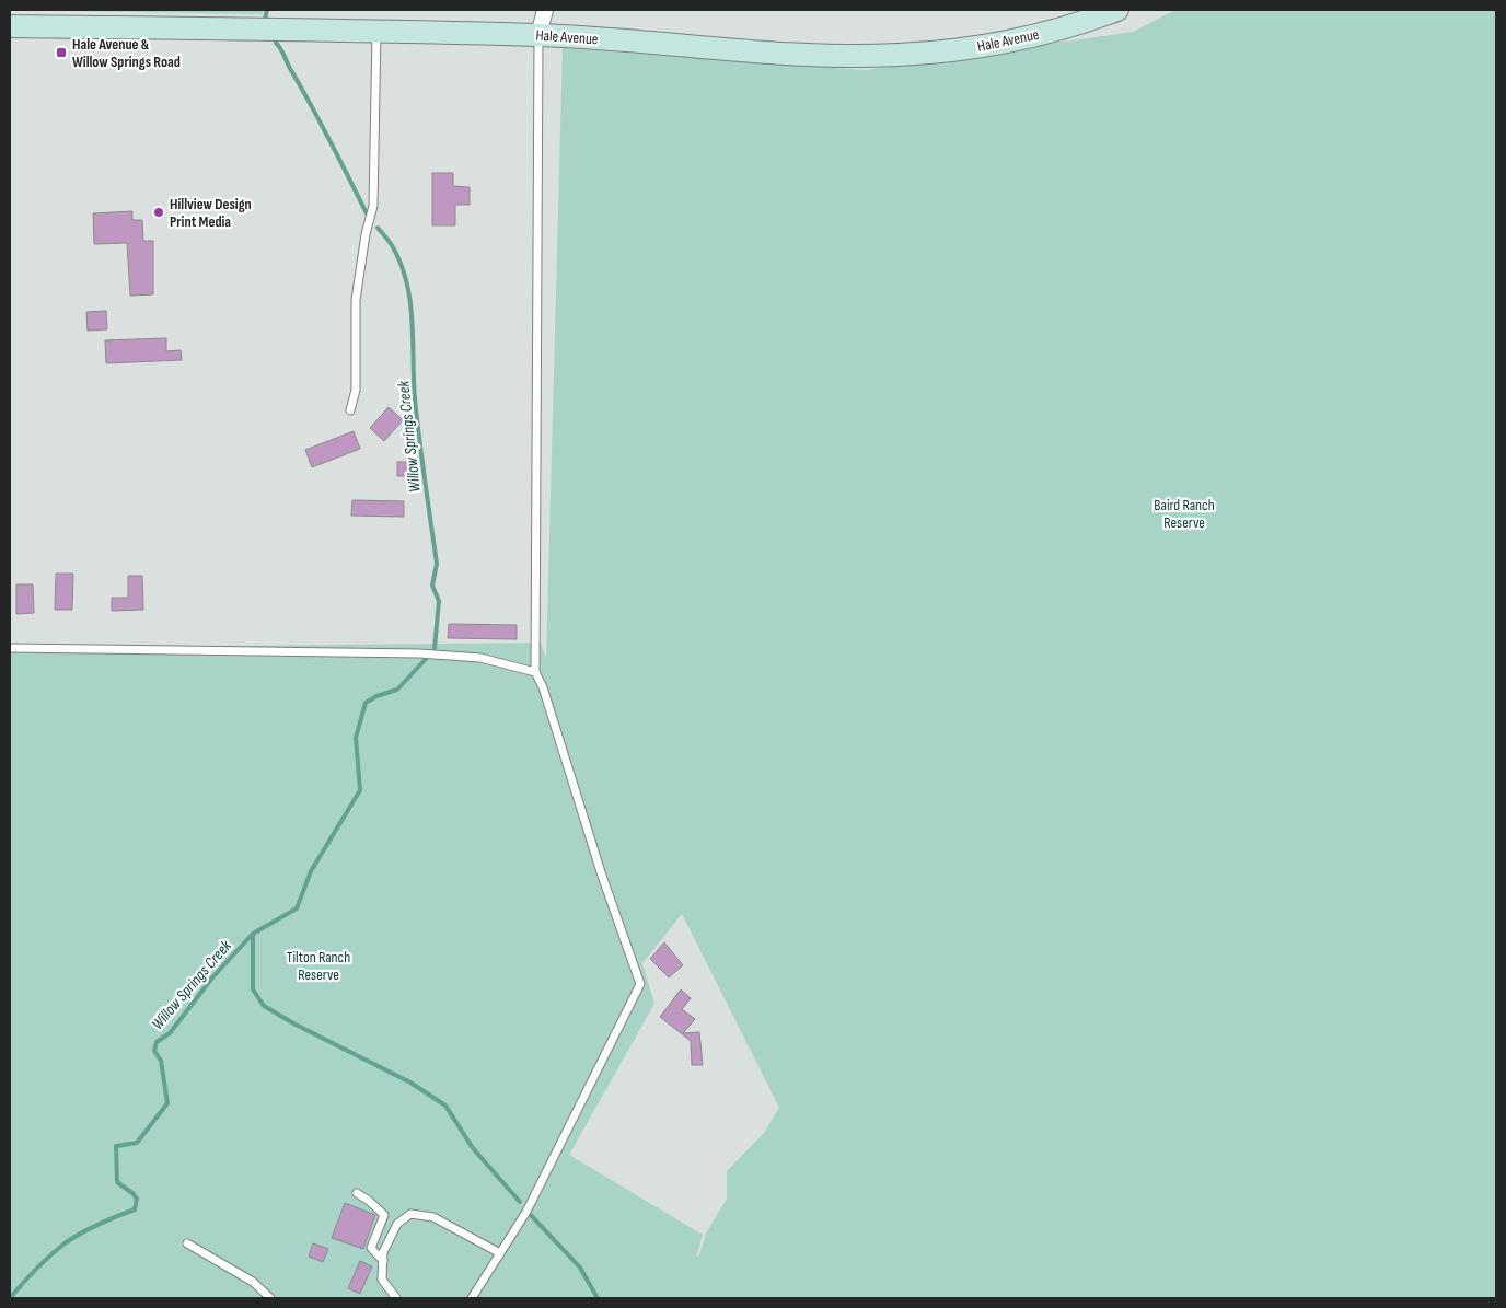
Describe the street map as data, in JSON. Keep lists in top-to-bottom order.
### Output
{
  "streets": {
    "main road": ["Hale Avenue"]
  },
  "water": ["Willow Springs Creek"],
  "parks": ["Baird Ranch Reserve", "Tilton Ranch Reserve"],
  "places": {
    "transit": ["Hale Avenue & Willow Springs Road"],
    "other": ["Hillview Design Print Media"]
  }
}
